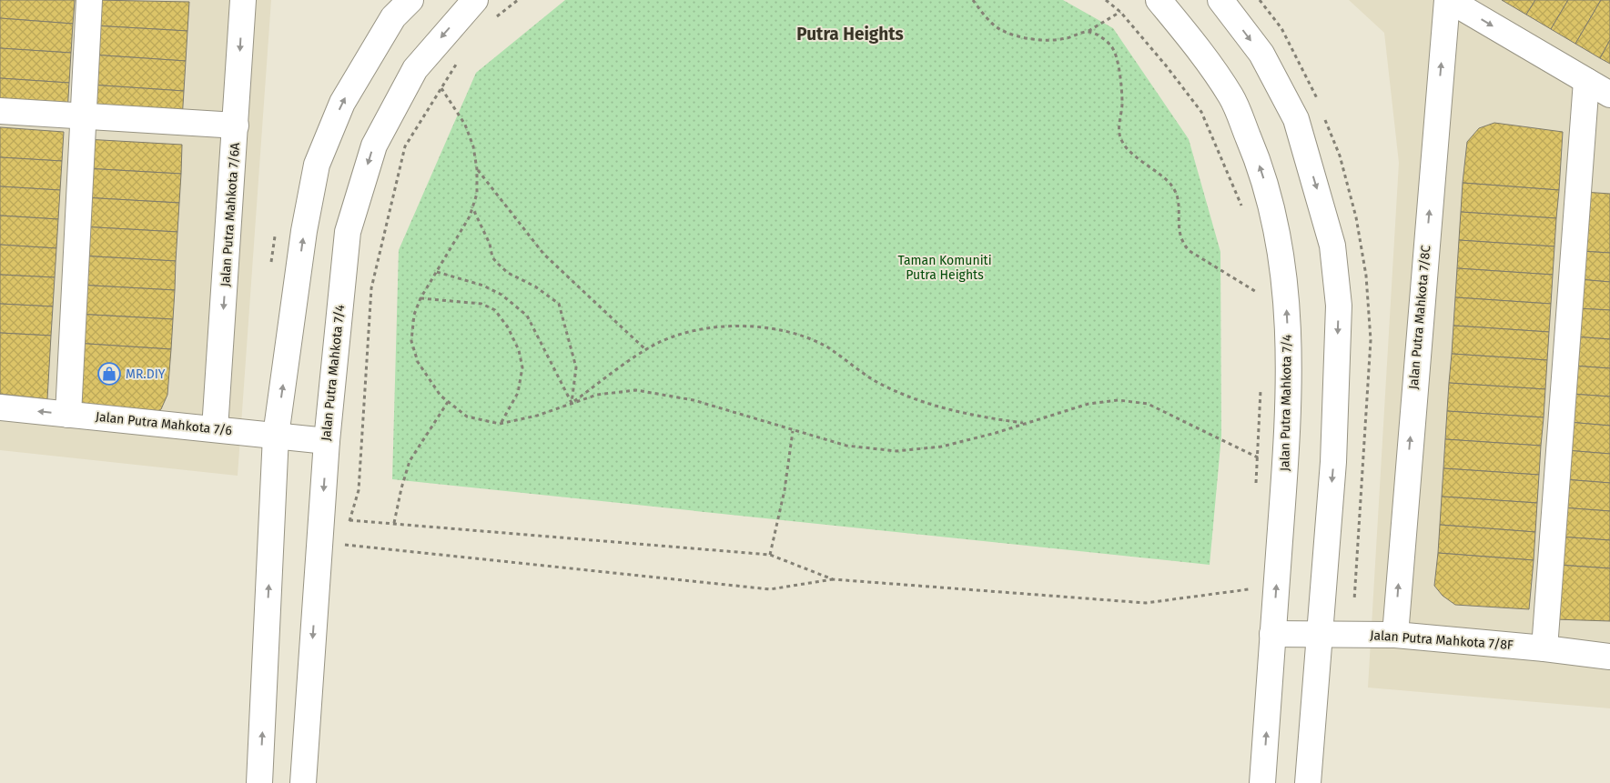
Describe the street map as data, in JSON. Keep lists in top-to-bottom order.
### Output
{
  "streets": {
    "street": [
      "Jalan Putra Mahkota 7/6A",
      "Jalan Putra Mahkota 7/8C",
      "Jalan Putra Mahkota 7/4",
      "Jalan Putra Mahkota 7/6",
      "Jalan Putra Mahkota 7/8F"
    ]
  },
  "crossings": [
    ["Jalan Putra Mahkota 7/6A", "Jalan Putra Mahkota 7/6"],
    ["Jalan Putra Mahkota 7/8C", "Jalan Putra Mahkota 7/8F"],
    ["Jalan Putra Mahkota 7/4", "Jalan Putra Mahkota 7/6"],
    ["Jalan Putra Mahkota 7/4", "Jalan Putra Mahkota 7/8F"]
  ],
  "districts": ["Putra Heights"],
  "parks": ["Taman Komuniti Putra Heights"],
  "places": {
    "shop": ["MR.DIY"]
  }
}
